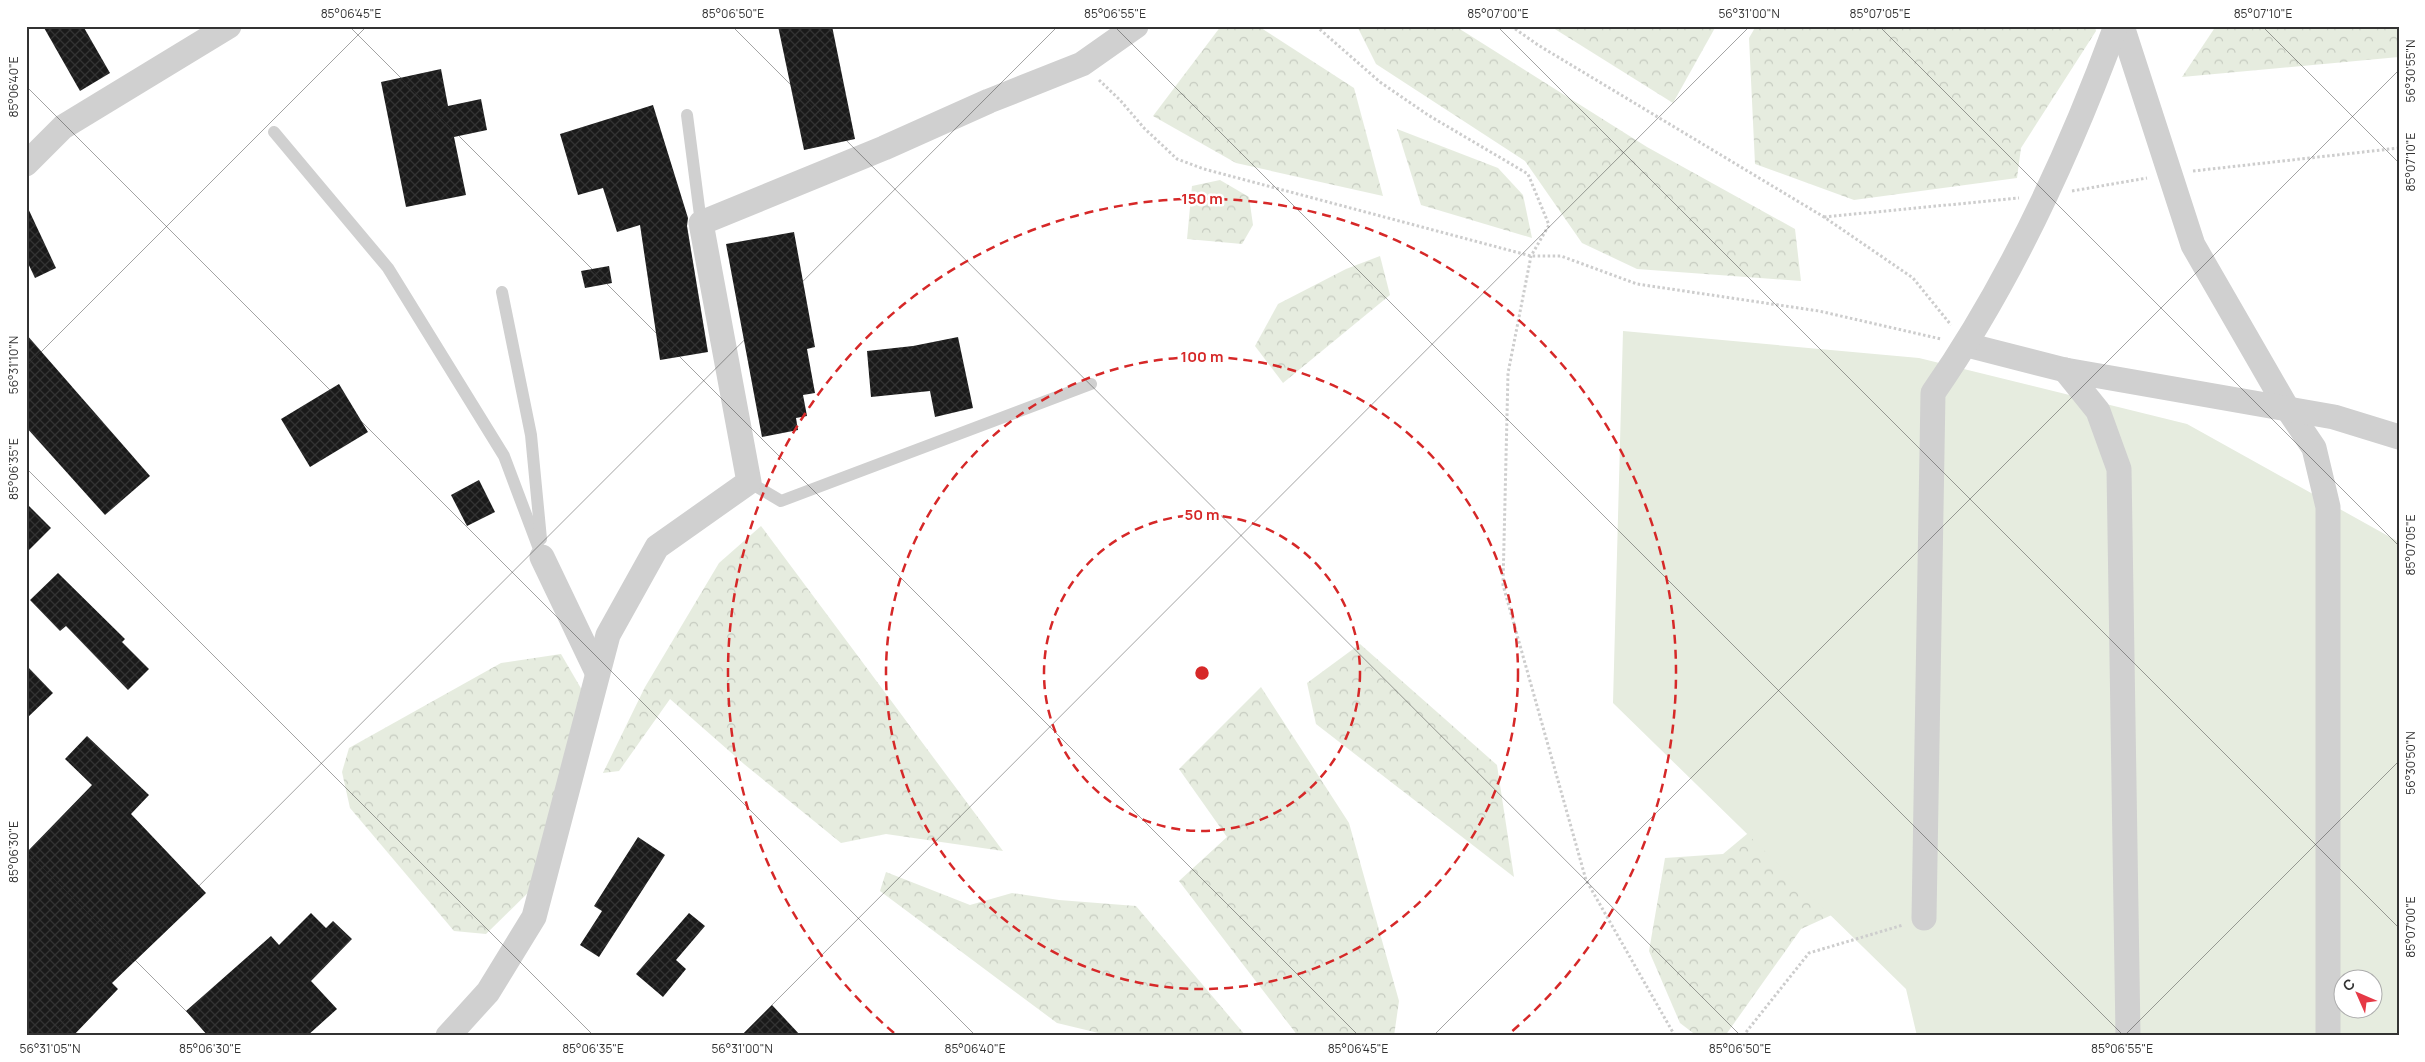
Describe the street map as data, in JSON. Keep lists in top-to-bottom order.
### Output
{
  "north": "top left",
  "coordinates": [
    "85°06'45\"E",
    "85°06'50\"E",
    "85°06'55\"E",
    "85°07'00\"E",
    "56°31'00\"N",
    "85°07'05\"E",
    "85°07'10\"E",
    "56°30'55\"N",
    "85°06'40\"E",
    "56°31'10\"N",
    "85°06'35\"E",
    "56°30'50\"N",
    "85°06'30\"E",
    "56°31'05\"N"
  ],
  "rings": ["150 m", "100 m", "50 m"]
}
